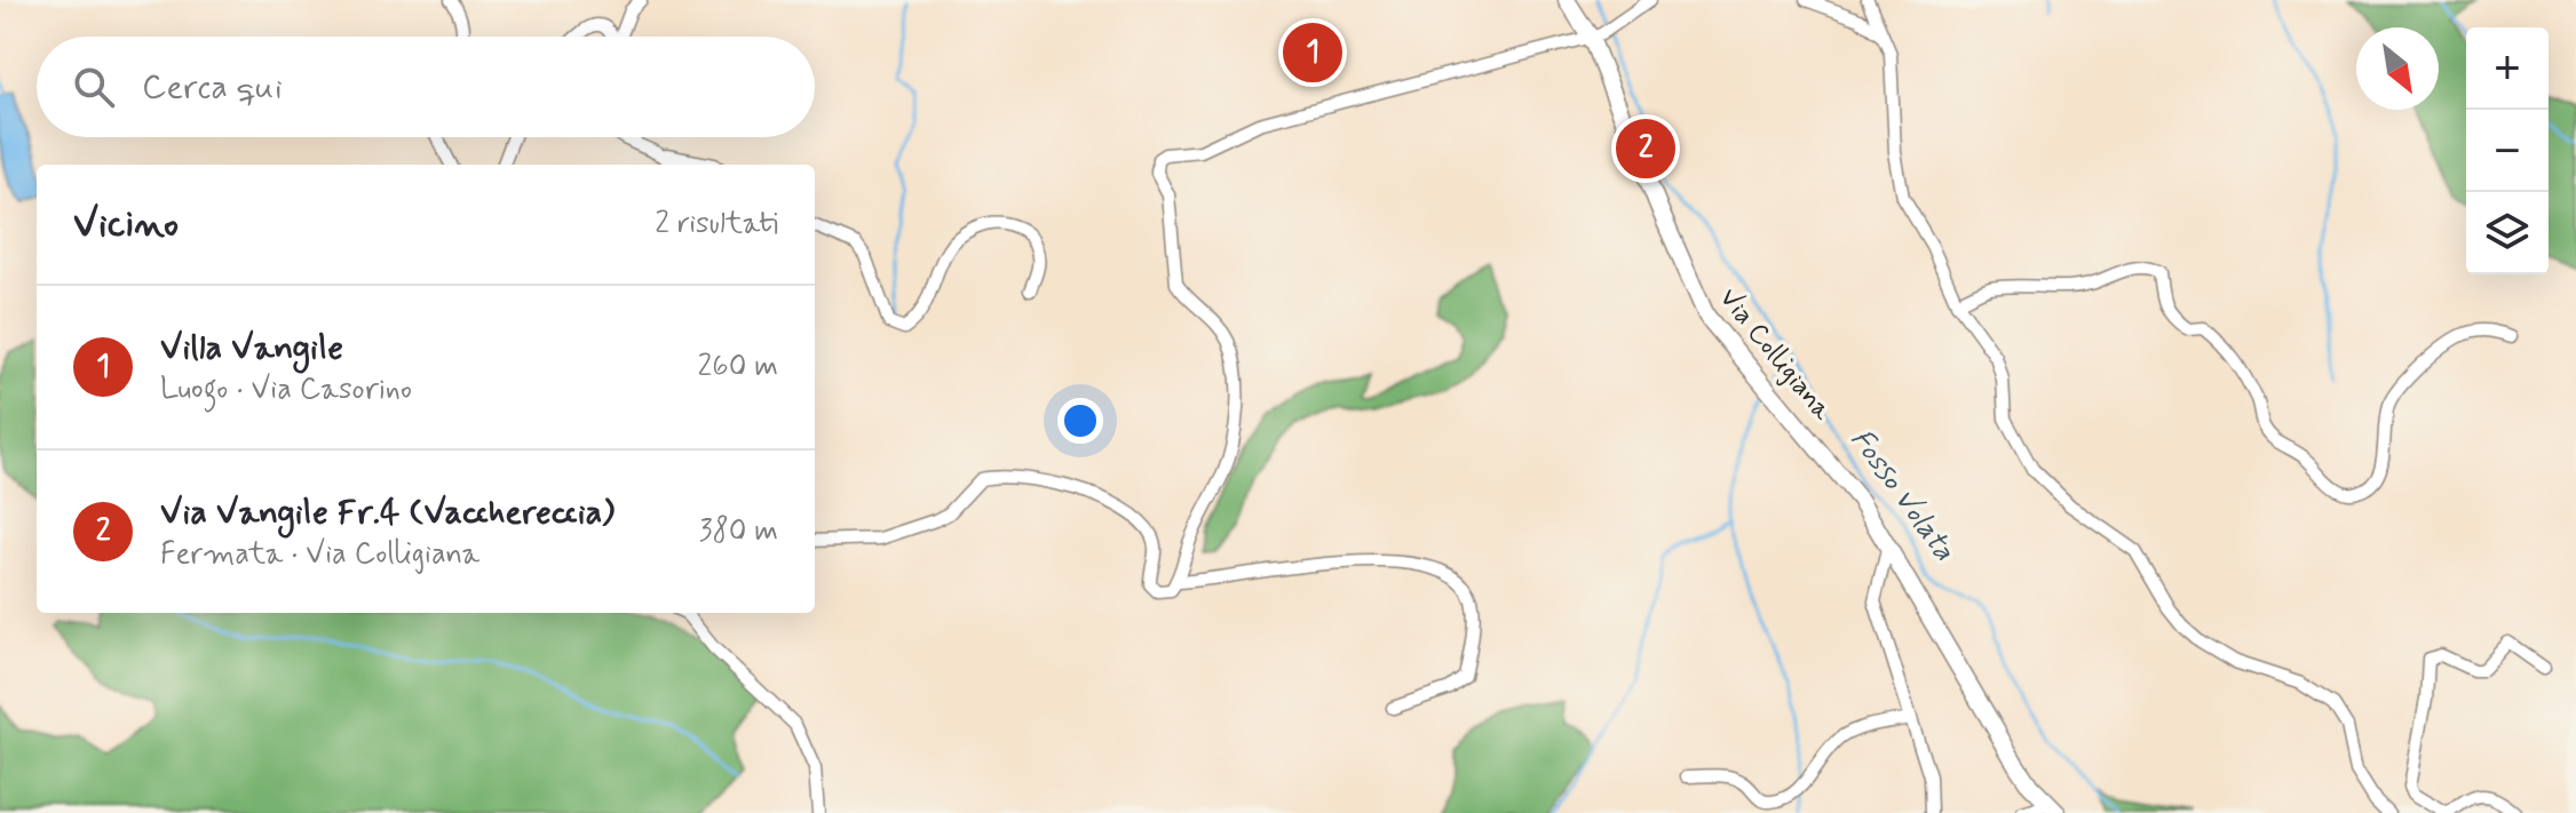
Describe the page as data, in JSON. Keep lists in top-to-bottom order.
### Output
{
  "streets": {
    "street": ["Via Colligiana"]
  },
  "water": ["Fosso Volata"],
  "north": "bottom right",
  "page": {
    "pins": ["1", "2"],
    "map_buttons": ["+", "−"],
    "search": "Cerca qui",
    "heading": ["Vicino", "2 risultati"],
    "list": [
      {
        "mark": "1",
        "name": "Villa Vangile",
        "note": "Luogo · Via Casorino",
        "value": "260 m"
      },
      {
        "mark": "2",
        "name": "Via Vangile Fr.4 (Vacchereccia)",
        "note": "Fermata · Via Colligiana",
        "value": "380 m"
      }
    ]
  }
}
